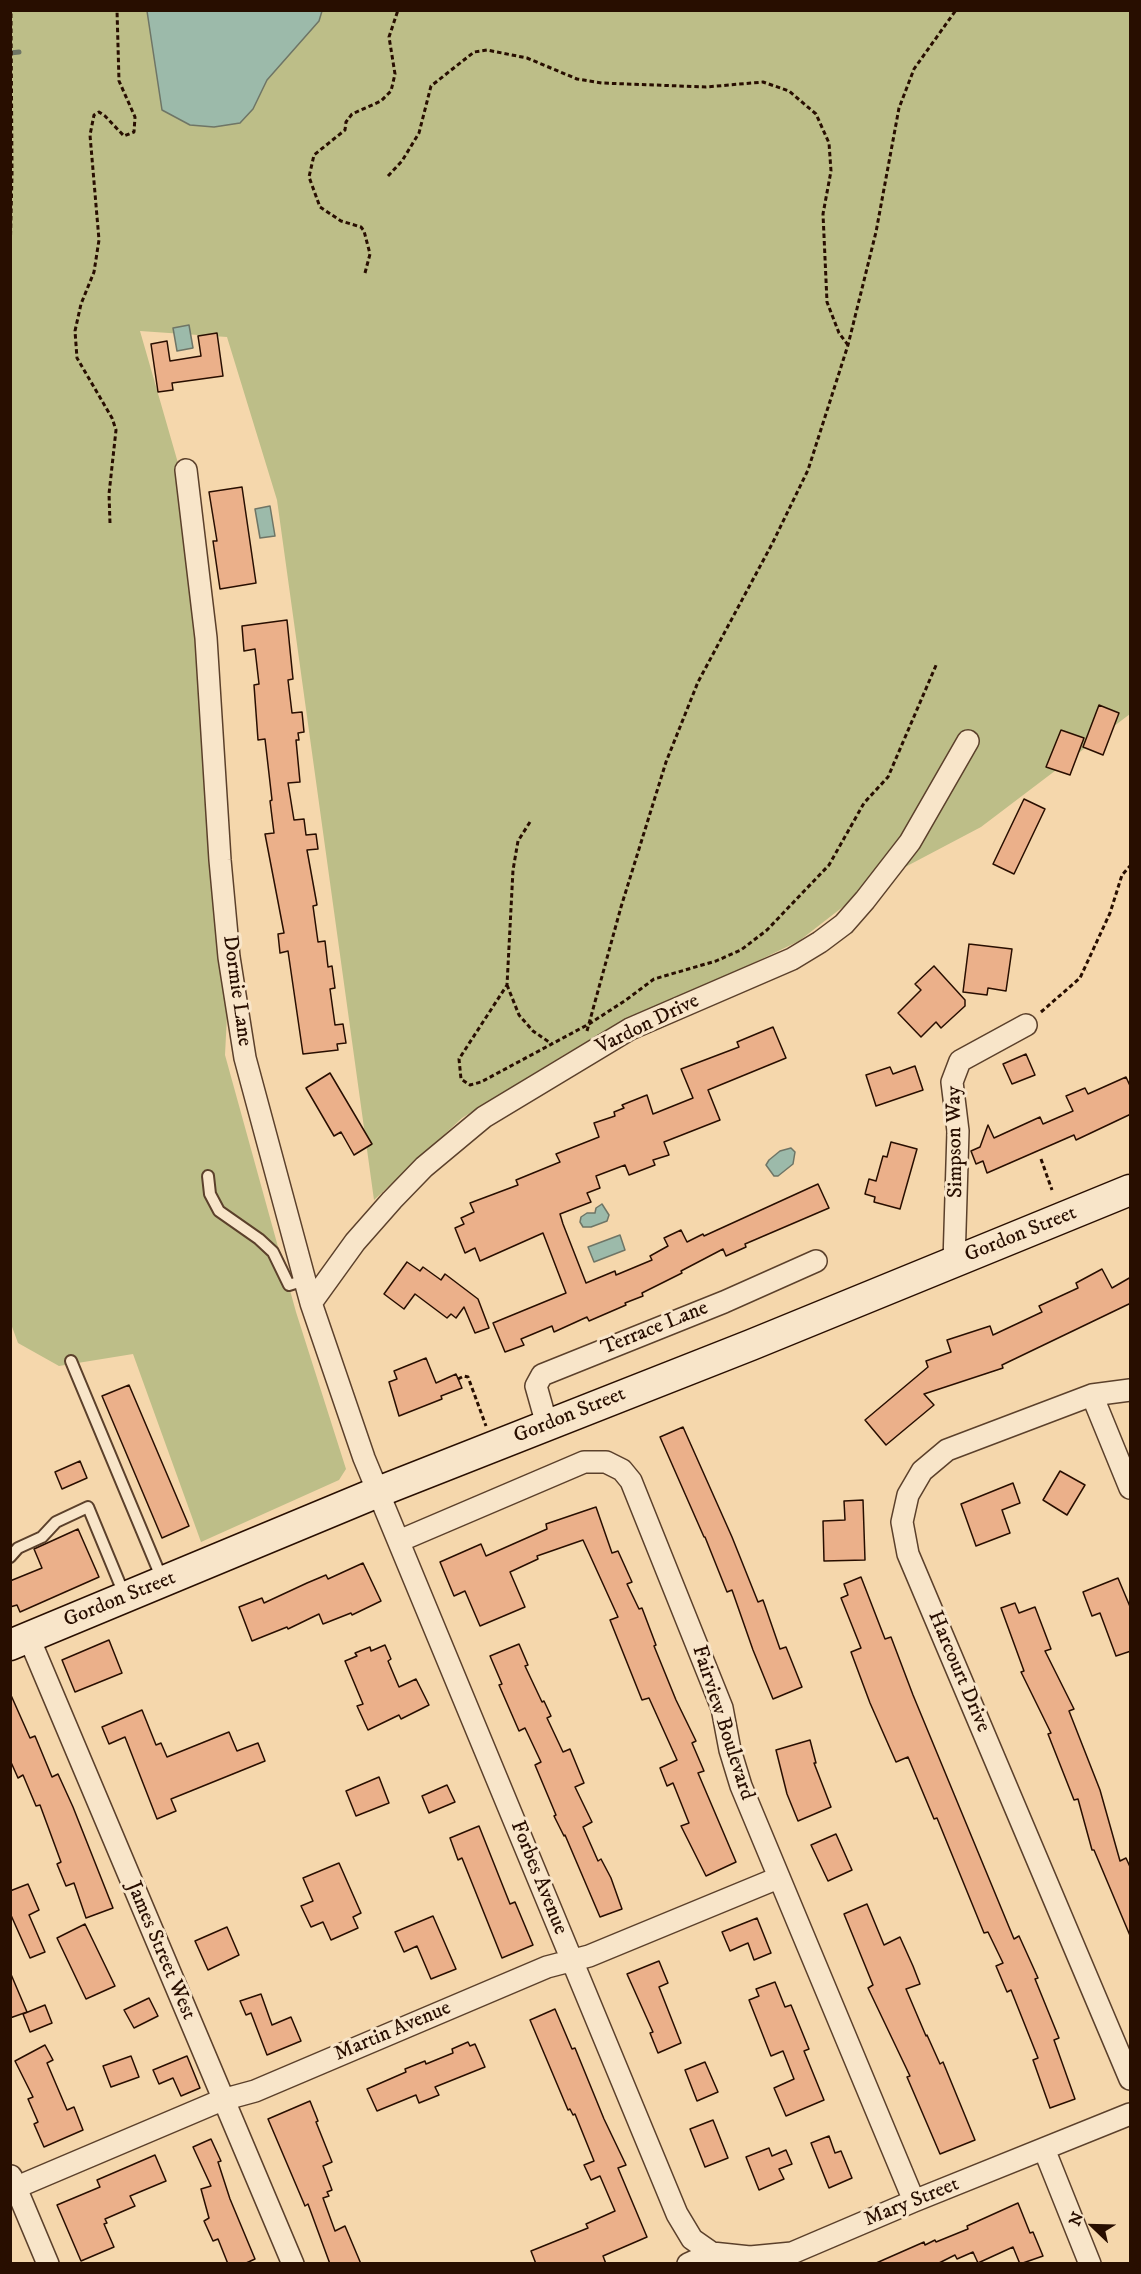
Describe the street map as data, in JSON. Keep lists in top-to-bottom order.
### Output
{
  "streets": {
    "main road": ["Gordon Street"],
    "street": [
      "Dormie Lane",
      "Vardon Drive",
      "Simpson Way",
      "Terrace Lane",
      "Harcourt Drive",
      "Fairview Boulevard",
      "Forbes Avenue",
      "James Street West",
      "Martin Avenue",
      "Mary Street"
    ]
  },
  "crossings": [
    ["Dormie Lane", "Vardon Drive"],
    ["Dormie Lane", "Gordon Street"],
    ["Dormie Lane", "Forbes Avenue"],
    ["Simpson Way", "Gordon Street"],
    ["Gordon Street", "Terrace Lane"],
    ["Gordon Street", "Forbes Avenue"],
    ["Gordon Street", "James Street West"],
    ["Fairview Boulevard", "Forbes Avenue"],
    ["Fairview Boulevard", "Martin Avenue"],
    ["Fairview Boulevard", "Mary Street"],
    ["Forbes Avenue", "Martin Avenue"],
    ["Forbes Avenue", "Mary Street"],
    ["James Street West", "Martin Avenue"]
  ],
  "north": "top left"
}
